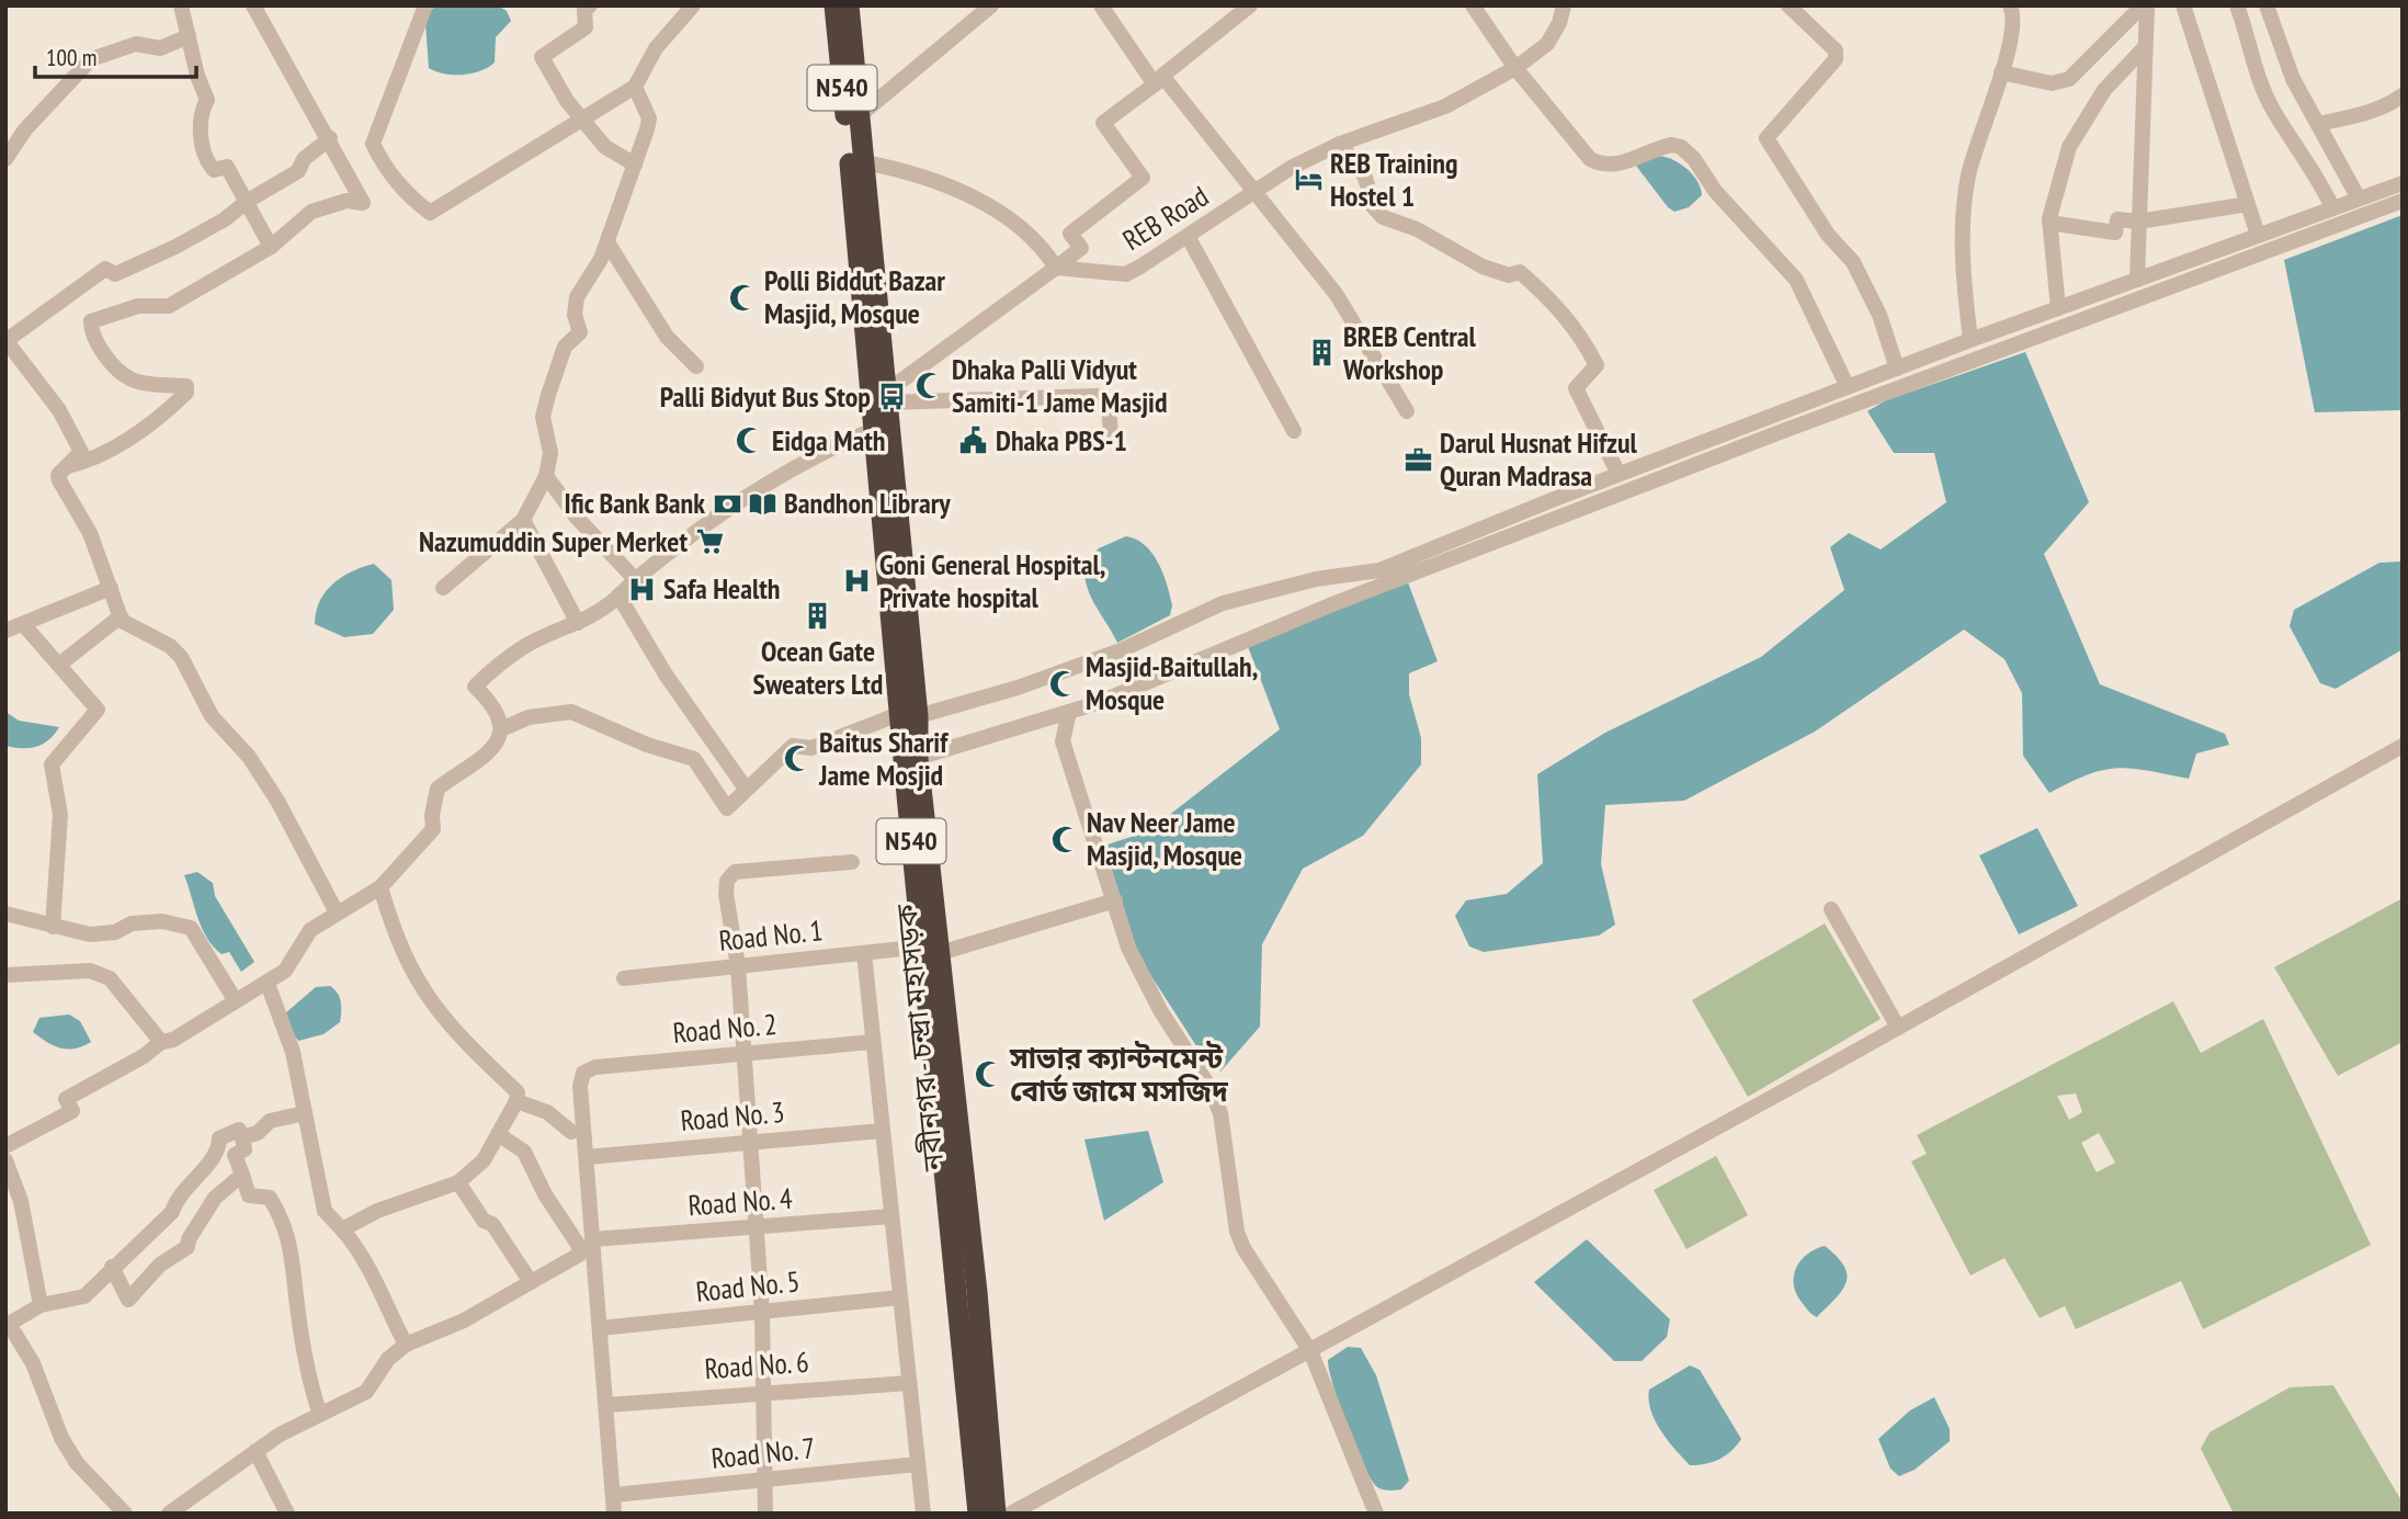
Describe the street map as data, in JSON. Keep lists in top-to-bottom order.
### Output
{
  "streets": {
    "highway": ["N540", "নবীনগর - চন্দ্রা মহাসড়ক"],
    "street": [
      "REB Road",
      "Road No. 1",
      "Road No. 2",
      "Road No. 3",
      "Road No. 4",
      "Road No. 5",
      "Road No. 6",
      "Road No. 7"
    ]
  },
  "crossings": [
    ["Road No. 1", "নবীনগর - চন্দ্রা মহাসড়ক"],
    ["Road No. 2", "Road No. 3"]
  ],
  "places": {
    "hotel": ["REB Training Hostel 1"],
    "mosque": [
      "Polli Biddut Bazar Masjid, Mosque",
      "Dhaka Palli Vidyut Samiti-1 Jame Masjid",
      "Eidga Math",
      "Masjid-Baitullah, Mosque",
      "Baitus Sharif Jame Mosjid",
      "Nav Neer Jame Masjid, Mosque",
      "সাভার ক্যান্টনমেন্ট বোর্ড জামে মসজিদ"
    ],
    "building": ["BREB Central Workshop", "Ocean Gate Sweaters Ltd"],
    "bus stop": ["Palli Bidyut Bus Stop"],
    "public building": ["Dhaka PBS-1"],
    "office": ["Darul Husnat Hifzul Quran Madrasa"],
    "bank": ["Ific Bank Bank"],
    "library": ["Bandhon Library"],
    "supermarket": ["Nazumuddin Super Merket"],
    "hospital": ["Goni General Hospital, Private hospital", "Safa Health"]
  },
  "scale_bar": "100 m"
}
